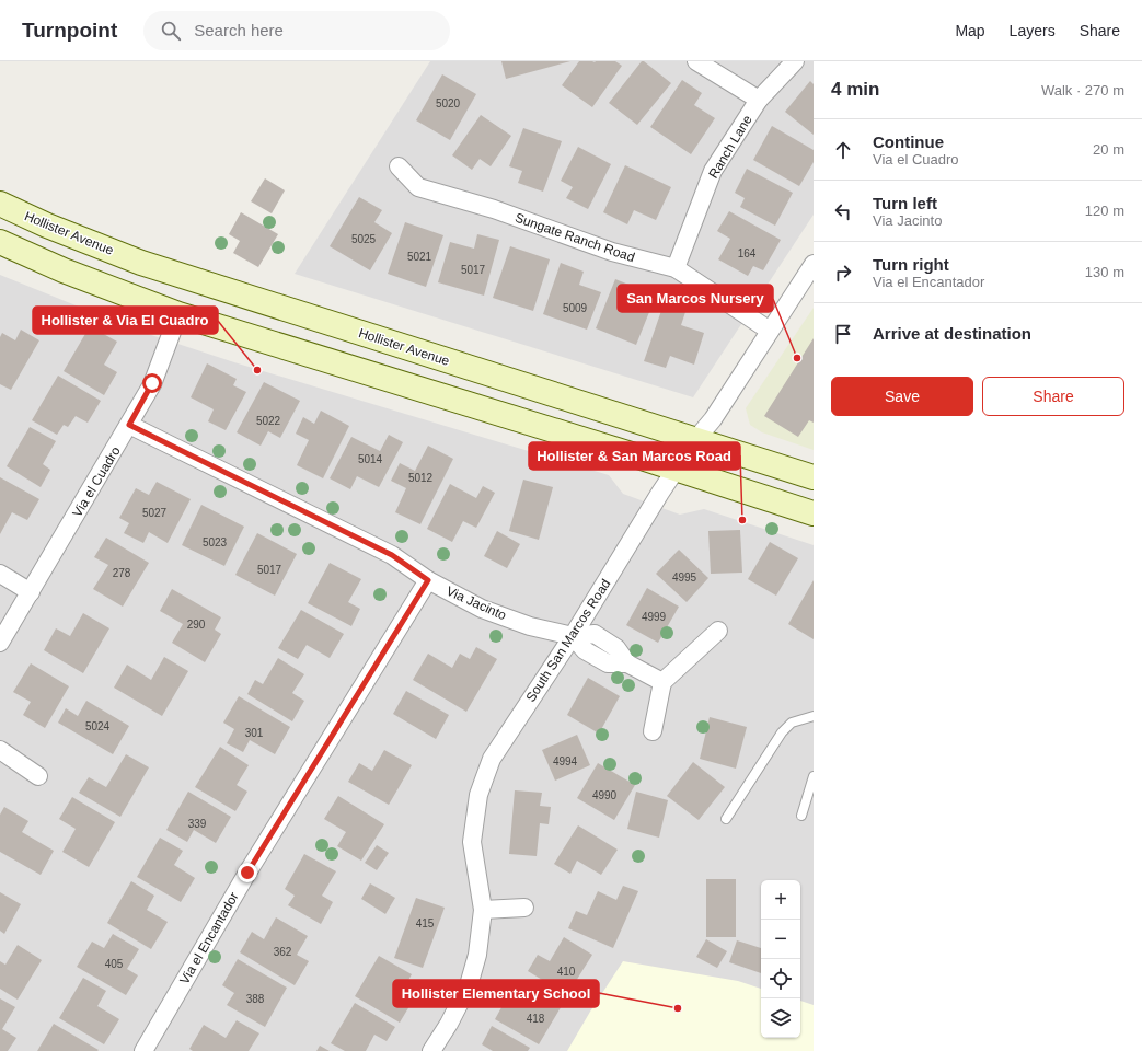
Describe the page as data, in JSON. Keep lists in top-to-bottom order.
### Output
{
  "streets": {
    "main road": ["Hollister Avenue"],
    "street": [
      "Ranch Lane",
      "Sungate Ranch Road",
      "Via el Cuadro",
      "Via Jacinto",
      "South San Marcos Road",
      "Via el Encantador"
    ]
  },
  "crossings": [
    ["Ranch Lane", "Sungate Ranch Road"],
    ["Hollister Avenue", "South San Marcos Road"],
    ["Sungate Ranch Road", "South San Marcos Road"],
    ["Via el Cuadro", "Via Jacinto"],
    ["Via Jacinto", "South San Marcos Road"],
    ["Via Jacinto", "Via el Encantador"]
  ],
  "places": [
    "San Marcos Nursery",
    "Hollister & Via El Cuadro",
    "Hollister & San Marcos Road",
    "Hollister Elementary School"
  ],
  "house_numbers": [
    "5020",
    "5025",
    "164",
    "5021",
    "5017",
    "5009",
    "5022",
    "5014",
    "5012",
    "5027",
    "5023",
    "5017",
    "278",
    "4995",
    "4999",
    "290",
    "5024",
    "301",
    "4994",
    "4990",
    "339",
    "415",
    "362",
    "405",
    "410",
    "388",
    "418"
  ],
  "page": {
    "header": "Turnpoint",
    "search": "Search here",
    "nav": ["Map", "Layers", "Share"],
    "heading": ["4 min", "Walk · 270 m"],
    "list": [
      ["Continue", "Via el Cuadro", "20 m"],
      ["Turn left", "Via Jacinto", "120 m"],
      ["Turn right", "Via el Encantador", "130 m"],
      "Arrive at destination"
    ],
    "buttons": ["Save", "Share"],
    "map_buttons": ["+", "−"]
  }
}
